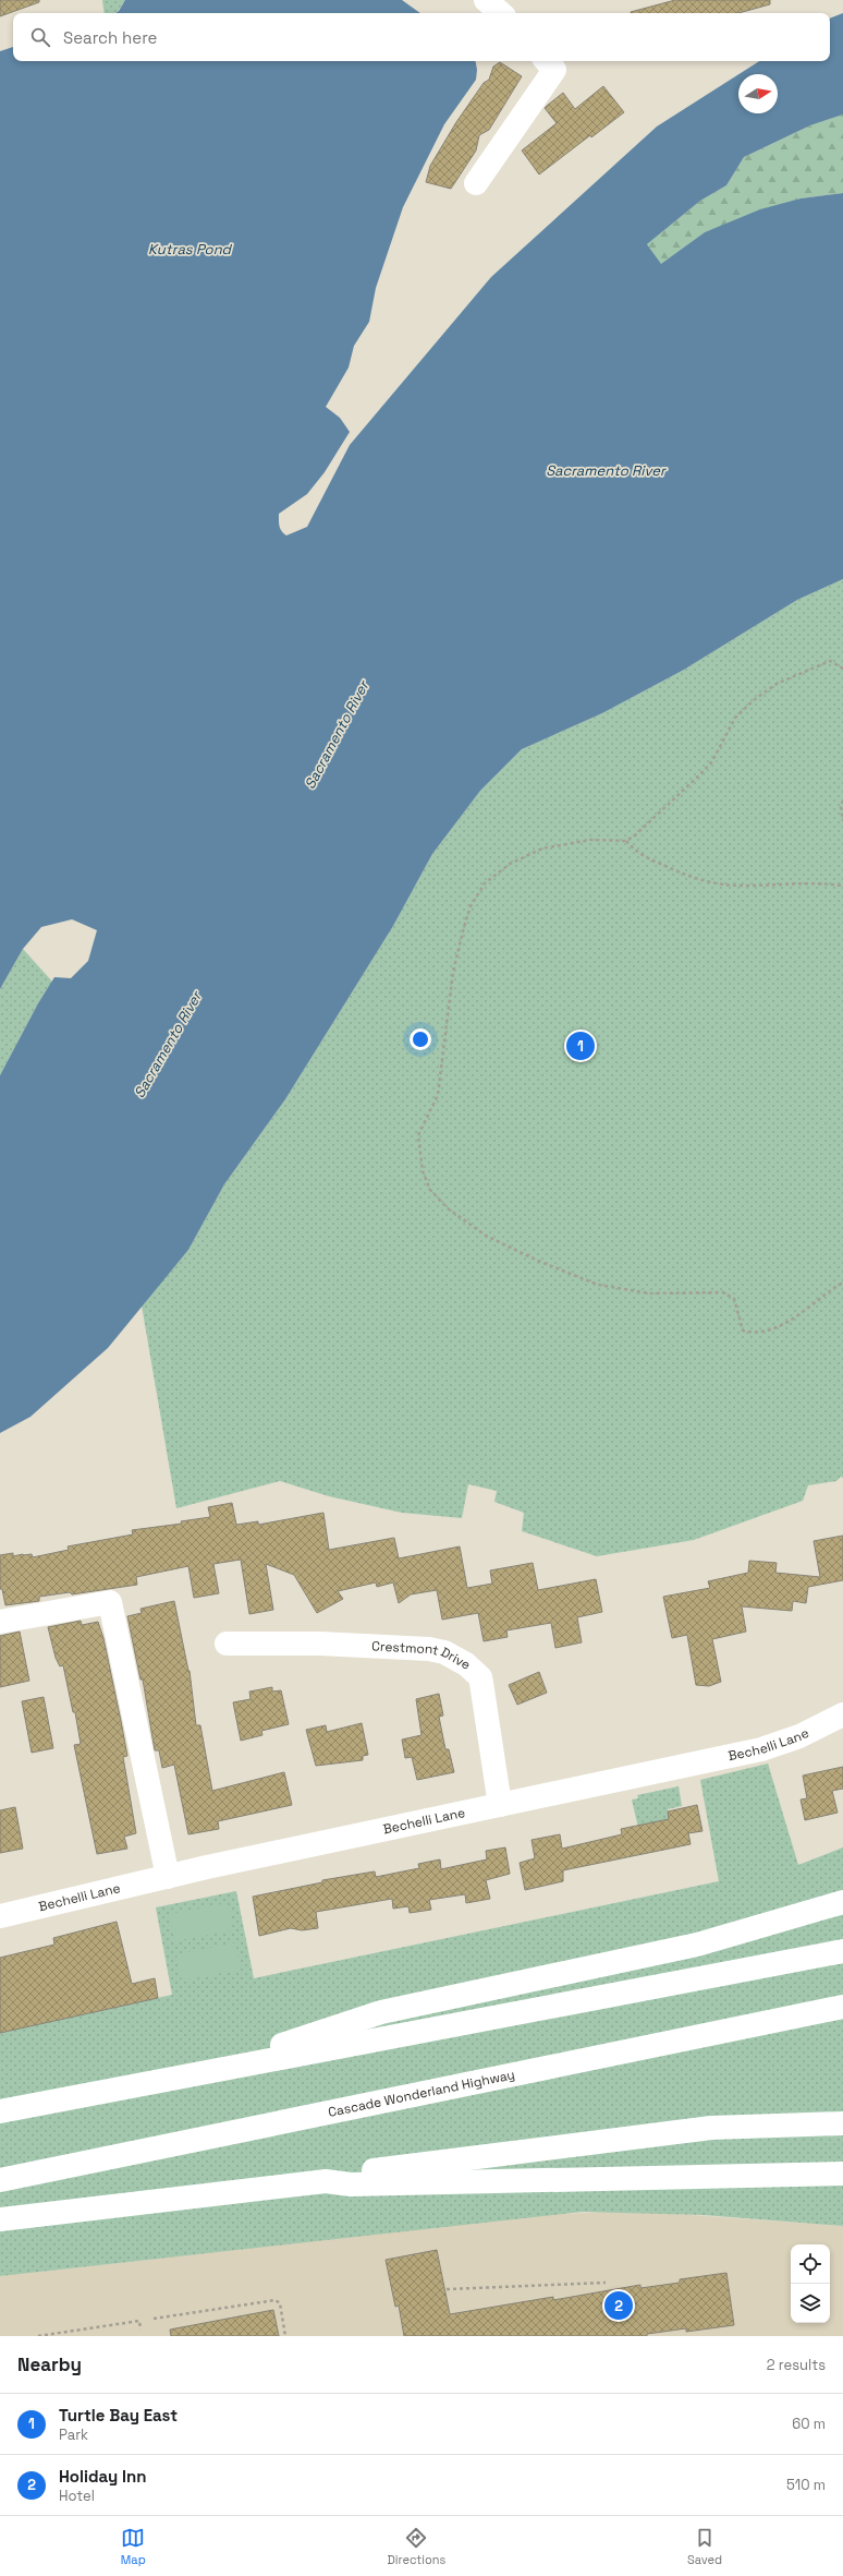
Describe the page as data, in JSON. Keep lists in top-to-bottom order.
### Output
{
  "streets": {
    "main road": ["Crestmont Drive", "Bechelli Lane", "Cascade Wonderland Highway"]
  },
  "crossings": [
    ["Crestmont Drive", "Bechelli Lane"]
  ],
  "water": ["Kutras Pond", "Sacramento River"],
  "north": "right",
  "page": {
    "search": "Search here",
    "pins": ["1", "2"],
    "heading": ["Nearby", "2 results"],
    "list": [
      {
        "mark": "1",
        "name": "Turtle Bay East",
        "note": "Park",
        "value": "60 m"
      },
      {
        "mark": "2",
        "name": "Holiday Inn",
        "note": "Hotel",
        "value": "510 m"
      }
    ],
    "nav": ["Map", "Directions", "Saved"]
  }
}
